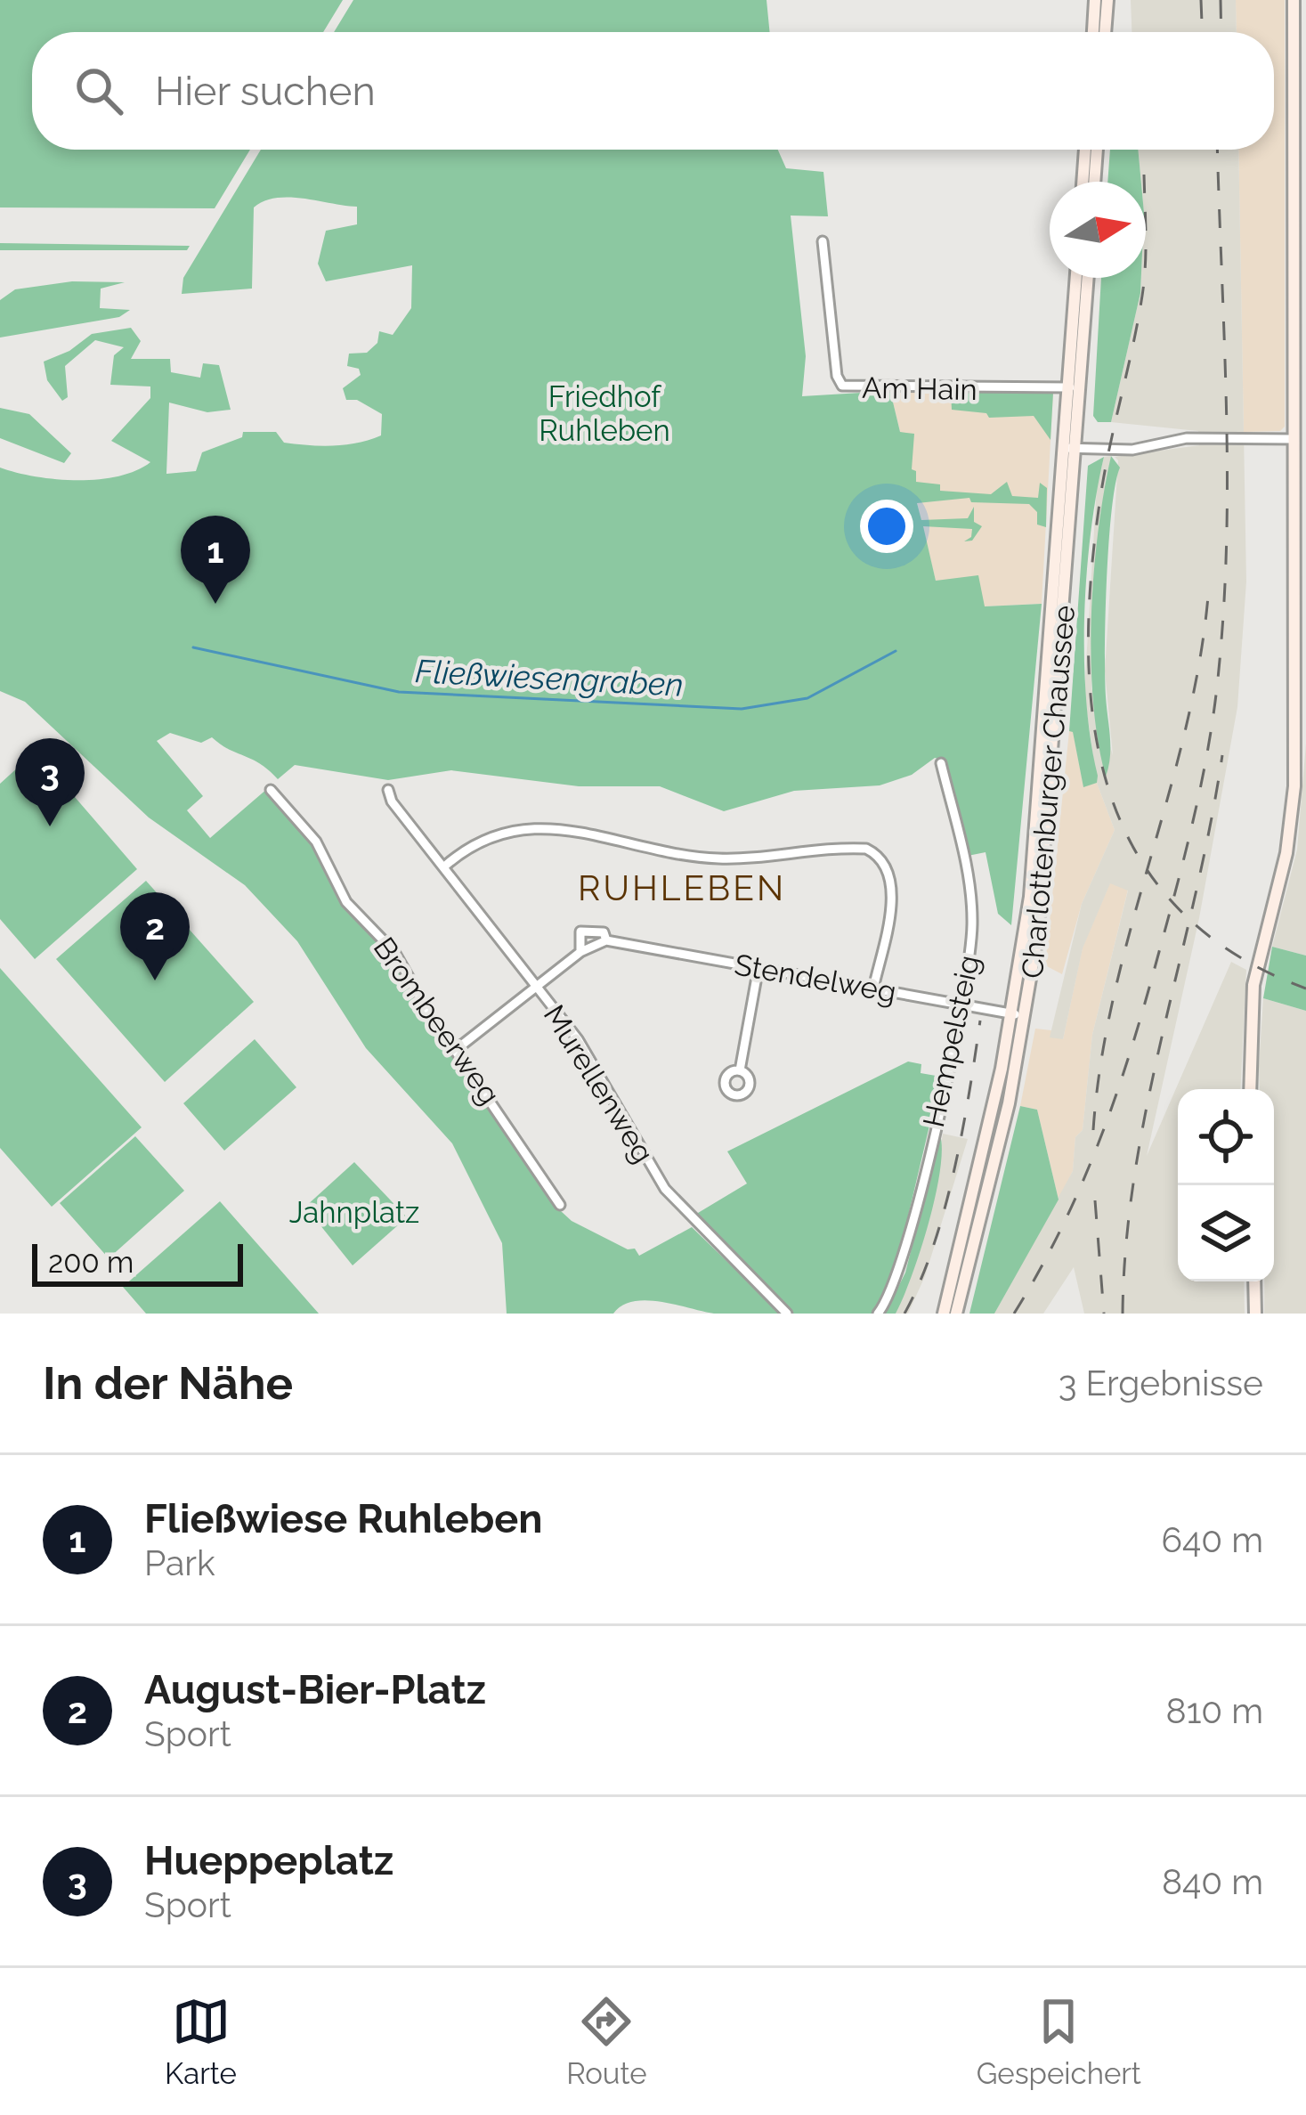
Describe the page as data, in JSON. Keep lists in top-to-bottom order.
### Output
{
  "streets": {
    "main road": ["Charlottenburger Chaussee"],
    "street": [
      "Am Hain",
      "Stendelweg",
      "Brombeerweg",
      "Hempelsteig",
      "Murellenweg"
    ]
  },
  "crossings": [
    ["Am Hain", "Charlottenburger Chaussee"],
    ["Charlottenburger Chaussee", "Stendelweg"],
    ["Stendelweg", "Hempelsteig"]
  ],
  "districts": ["RUHLEBEN"],
  "water": ["Fließwiesengraben"],
  "parks": ["Friedhof Ruhleben", "Jahnplatz"],
  "scale_bar": "200 m",
  "north": "right",
  "page": {
    "search": "Hier suchen",
    "pins": ["1", "3", "2"],
    "scale": "200 m",
    "heading": ["In der Nähe", "3 Ergebnisse"],
    "list": [
      {
        "mark": "1",
        "name": "Fließwiese Ruhleben",
        "note": "Park",
        "value": "640 m"
      },
      {
        "mark": "2",
        "name": "August-Bier-Platz",
        "note": "Sport",
        "value": "810 m"
      },
      {
        "mark": "3",
        "name": "Hueppeplatz",
        "note": "Sport",
        "value": "840 m"
      }
    ],
    "nav": ["Karte", "Route", "Gespeichert"]
  }
}
